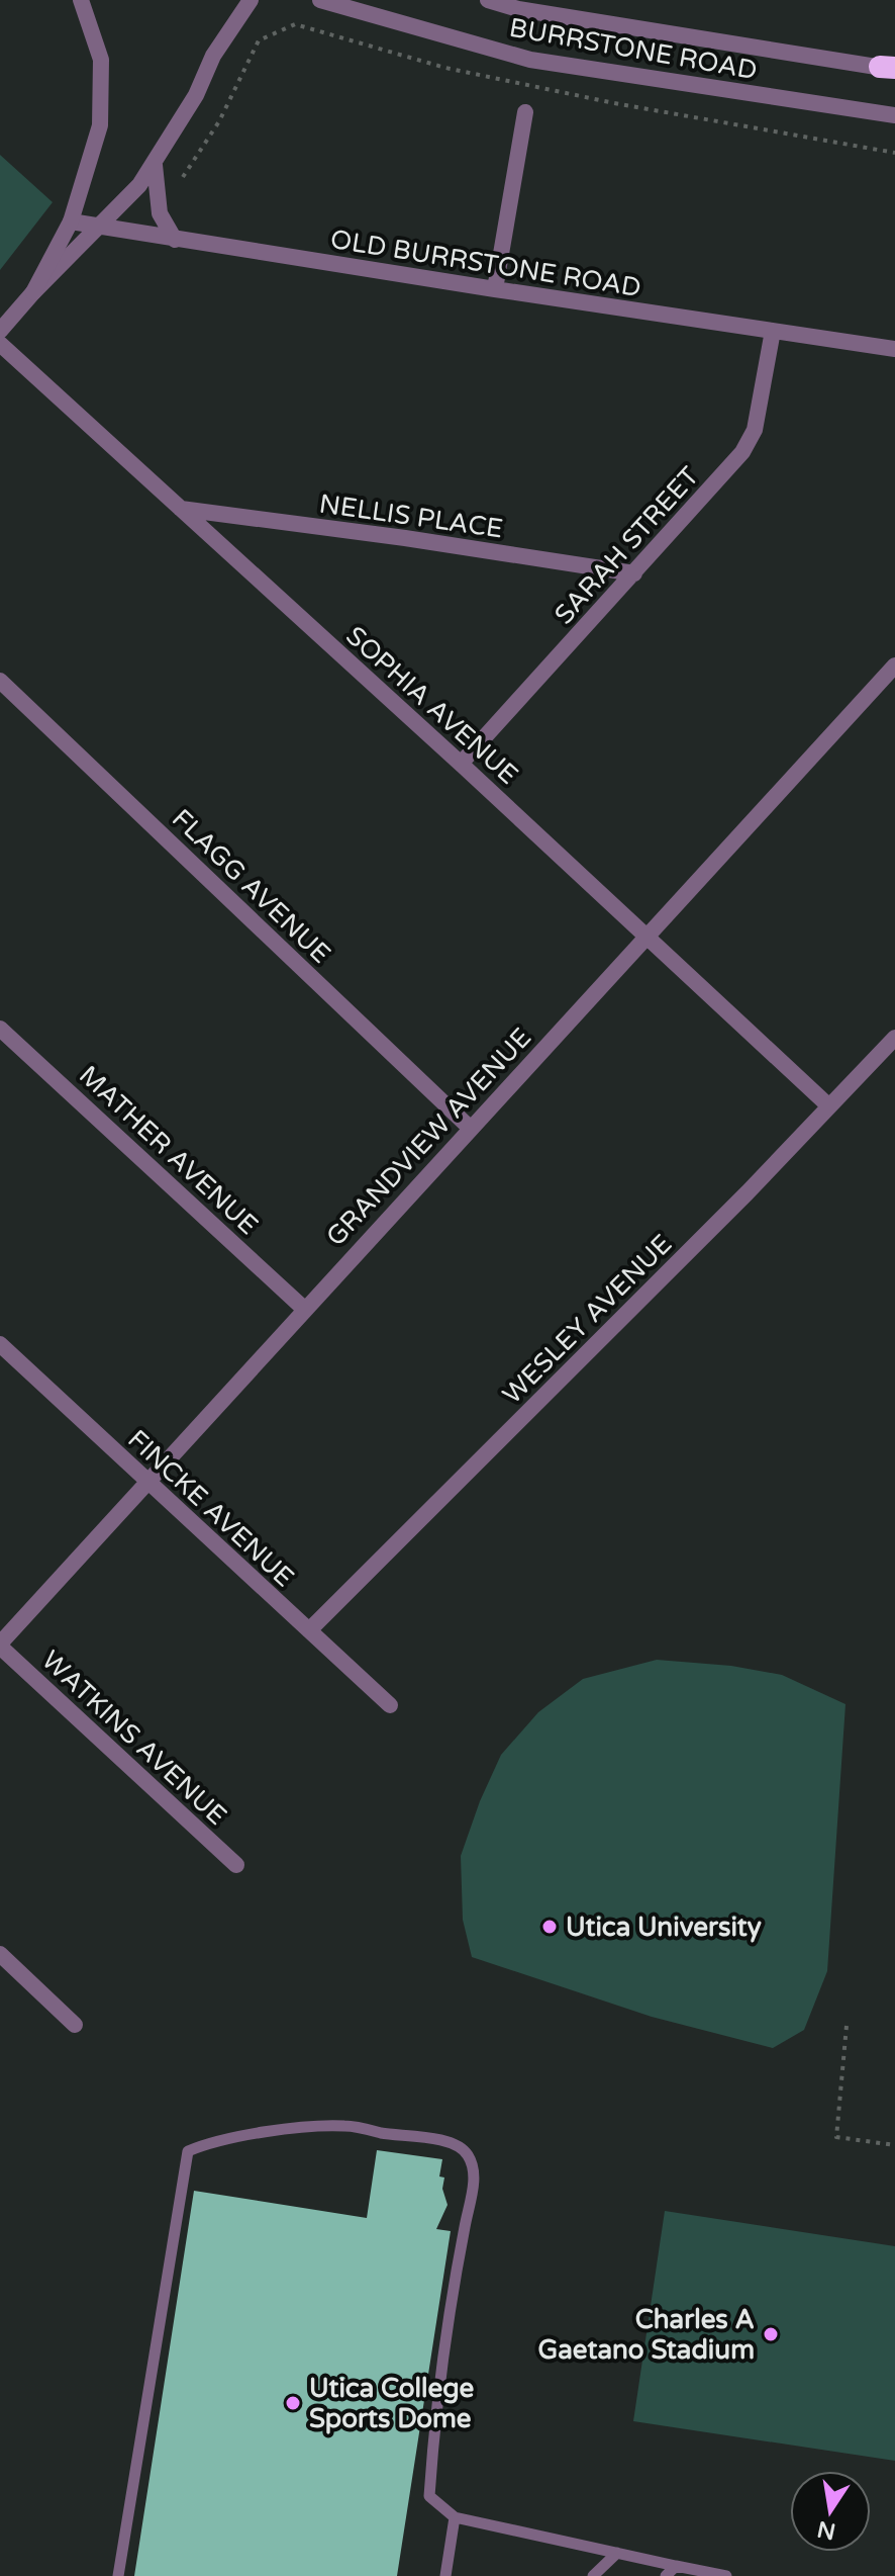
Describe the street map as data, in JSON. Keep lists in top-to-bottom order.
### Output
{
  "streets": {
    "street": [
      "BURRSTONE ROAD",
      "OLD BURRSTONE ROAD",
      "NELLIS PLACE",
      "SARAH STREET",
      "SOPHIA AVENUE",
      "FLAGG AVENUE",
      "GRANDVIEW AVENUE",
      "MATHER AVENUE",
      "WESLEY AVENUE",
      "FINCKE AVENUE",
      "WATKINS AVENUE"
    ]
  },
  "crossings": [
    ["OLD BURRSTONE ROAD", "SARAH STREET"],
    ["NELLIS PLACE", "SARAH STREET"],
    ["NELLIS PLACE", "SOPHIA AVENUE"],
    ["SARAH STREET", "SOPHIA AVENUE"],
    ["SOPHIA AVENUE", "GRANDVIEW AVENUE"],
    ["SOPHIA AVENUE", "WESLEY AVENUE"],
    ["FLAGG AVENUE", "GRANDVIEW AVENUE"],
    ["GRANDVIEW AVENUE", "MATHER AVENUE"],
    ["GRANDVIEW AVENUE", "FINCKE AVENUE"],
    ["GRANDVIEW AVENUE", "WATKINS AVENUE"],
    ["WESLEY AVENUE", "FINCKE AVENUE"]
  ],
  "places": ["Utica University", "Charles A Gaetano Stadium", "Utica College Sports Dome"],
  "north": "bottom"
}
